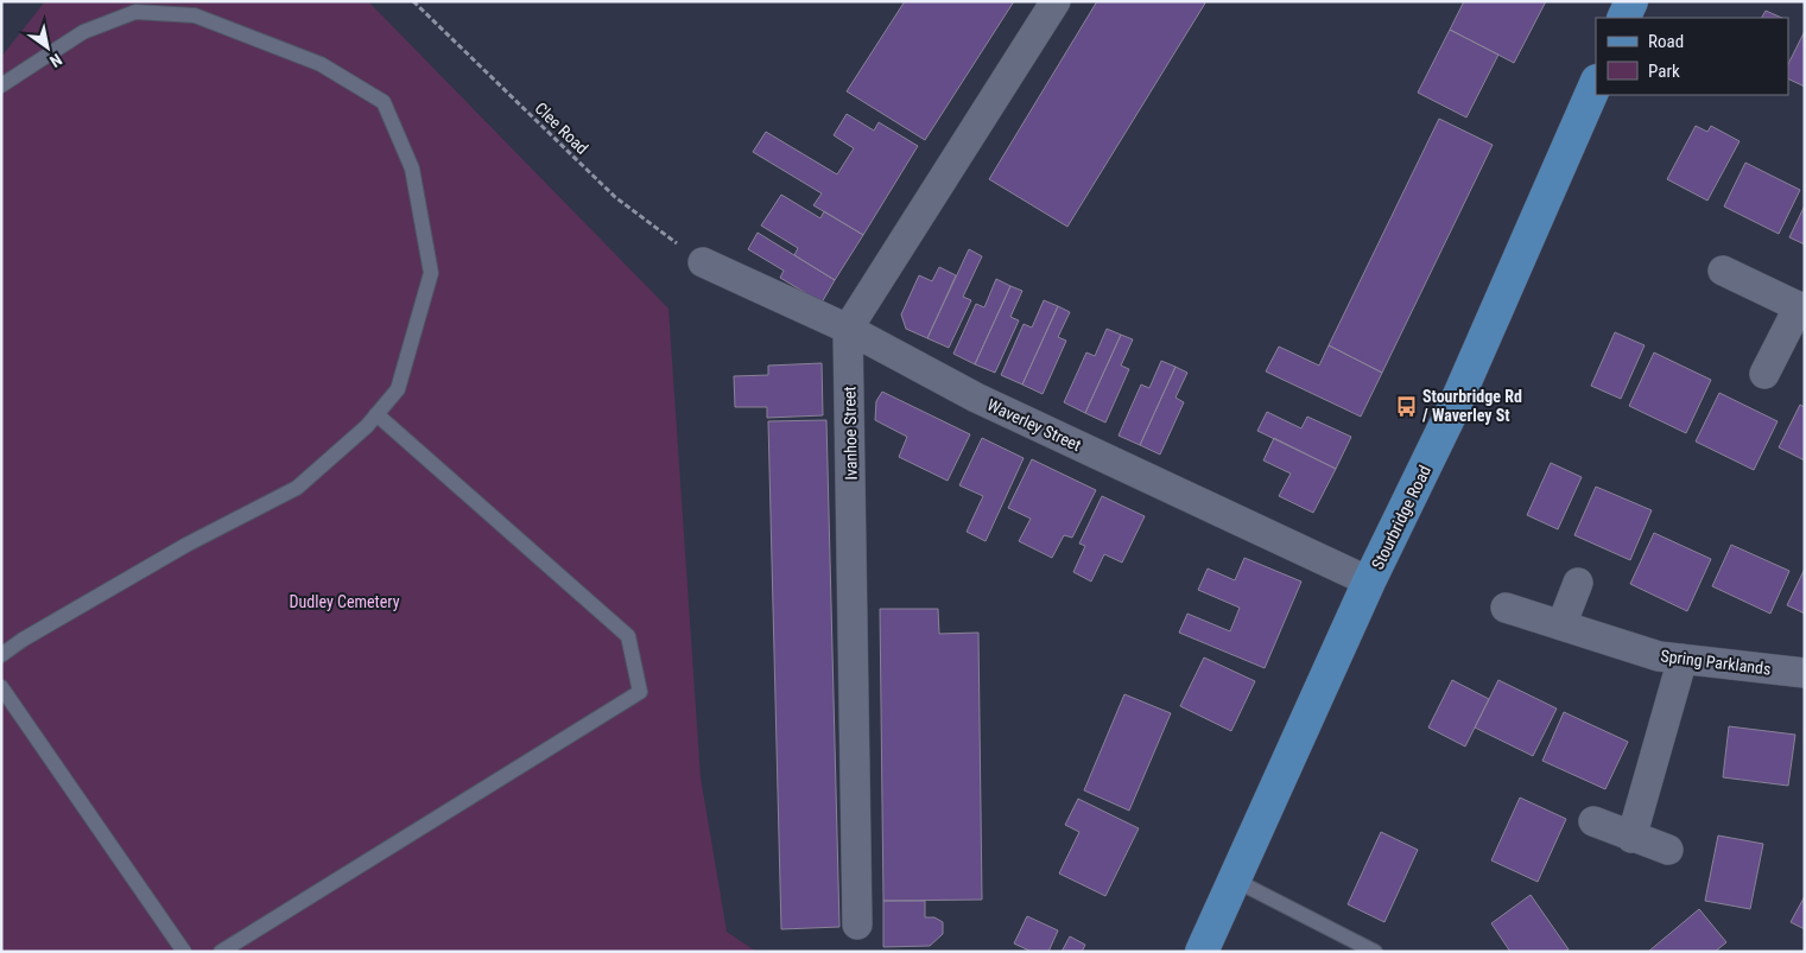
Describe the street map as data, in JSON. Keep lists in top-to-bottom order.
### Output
{
  "streets": {
    "main road": ["Stourbridge Road"],
    "street": ["Waverley Street", "Ivanhoe Street", "Spring Parklands"],
    "path": ["Clee Road"]
  },
  "crossings": [
    ["Clee Road", "Waverley Street"],
    ["Waverley Street", "Ivanhoe Street"],
    ["Waverley Street", "Stourbridge Road"]
  ],
  "parks": ["Dudley Cemetery"],
  "places": {
    "bus stop": ["Stourbridge Rd / Waverley St"]
  },
  "legend": ["Road", "Park"],
  "north": "bottom right"
}
